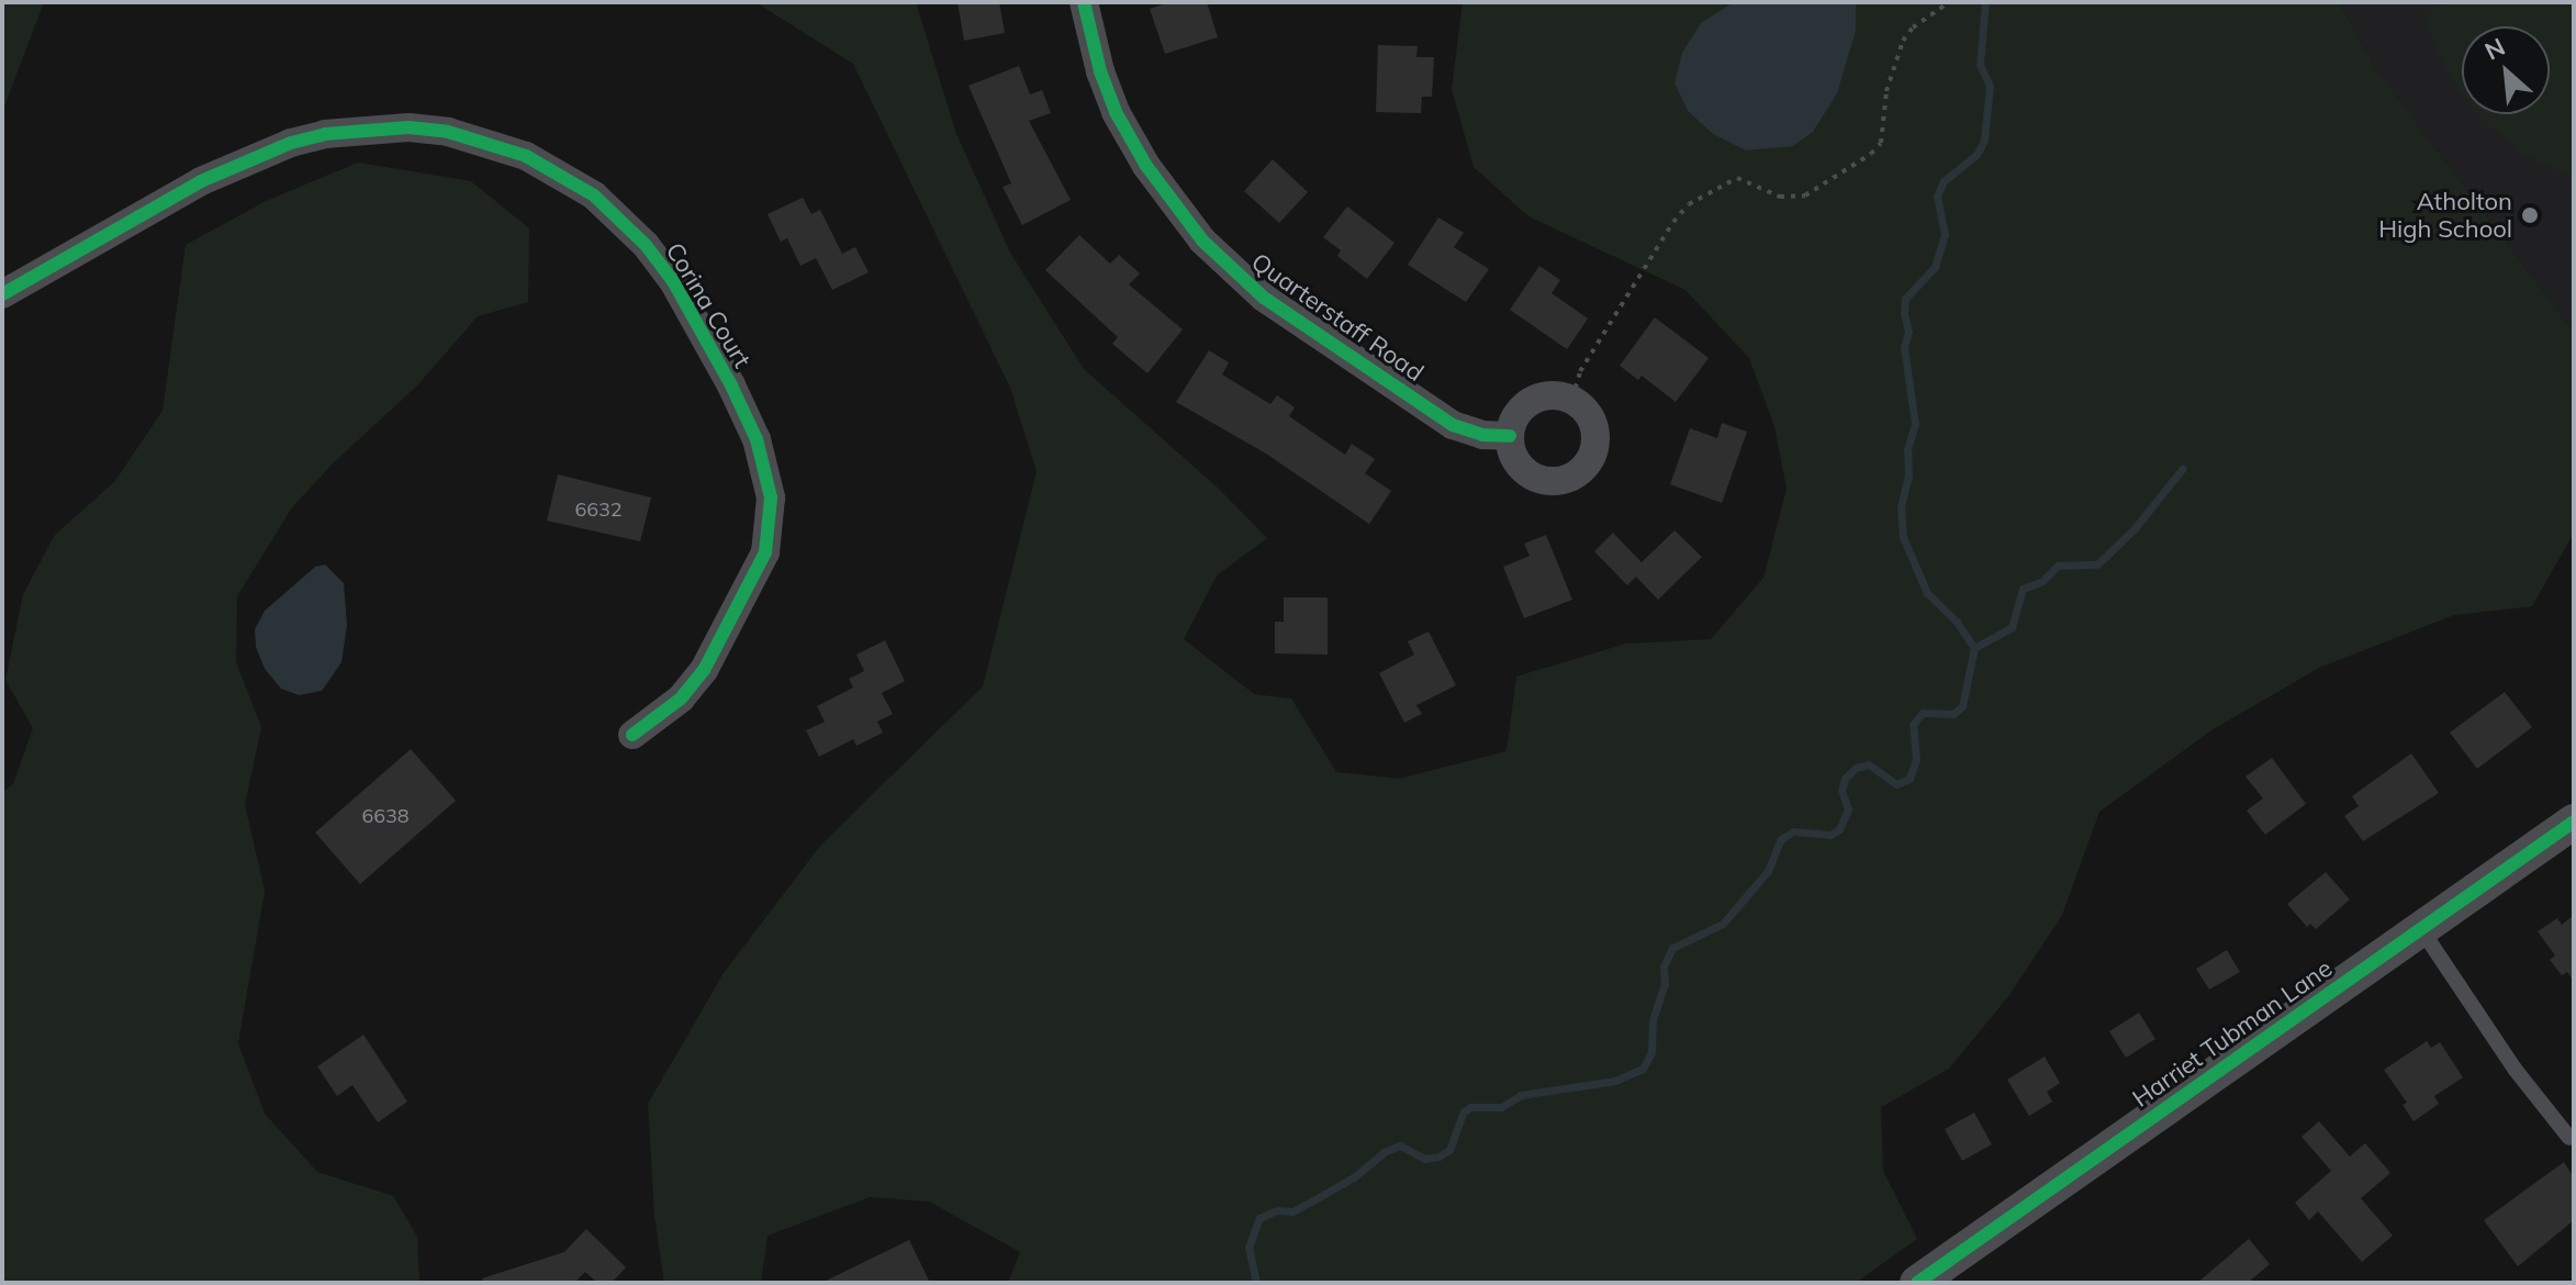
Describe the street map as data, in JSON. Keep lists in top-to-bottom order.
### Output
{
  "streets": {
    "street": ["Corina Court", "Quarterstaff Road", "Harriet Tubman Lane"]
  },
  "places": ["Atholton High School"],
  "house_numbers": ["6632", "6638"],
  "north": "top left"
}
